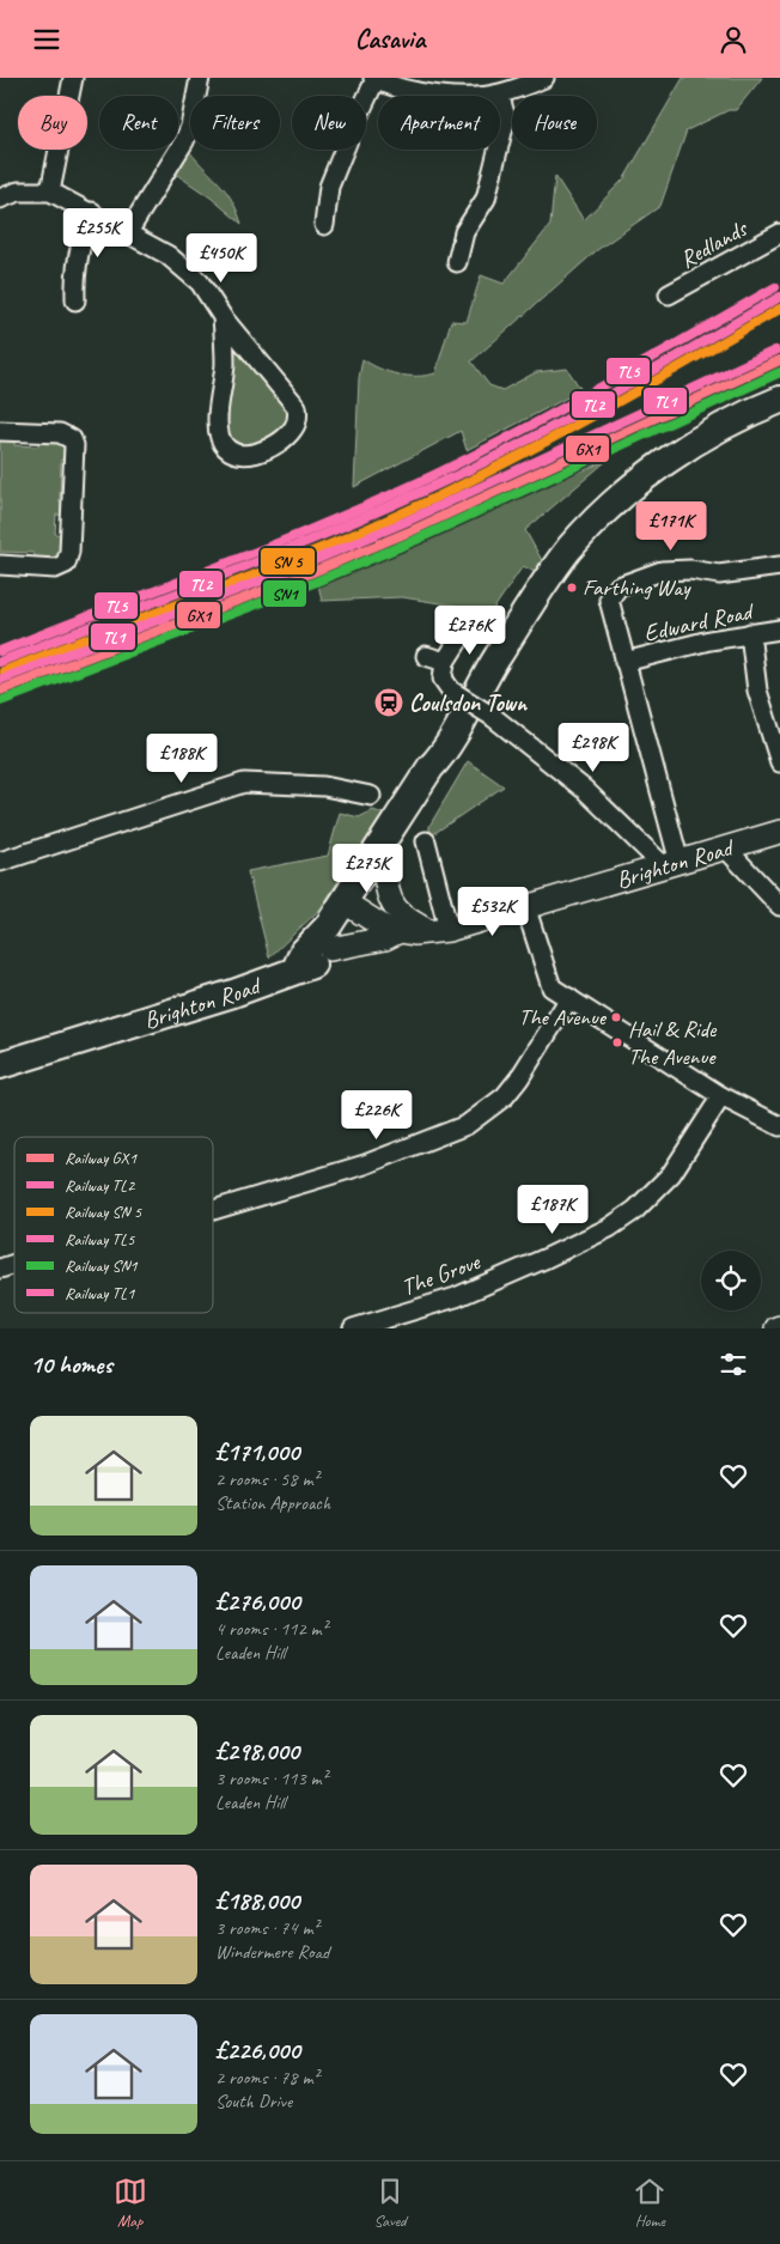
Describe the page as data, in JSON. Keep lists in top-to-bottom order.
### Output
{
  "streets": {
    "highway": ["Brighton Road"],
    "street": ["Redlands", "Edward Road", "The Grove"]
  },
  "places": {
    "other": ["Farthing Way", "The Avenue", "Hail & Ride The Avenue"],
    "station": ["Coulsdon Town"]
  },
  "lines": [
    "rail line TL5",
    "rail line TL2",
    "rail line TL1",
    "rail line GX1",
    "rail line SN1"
  ],
  "legend": [
    "Railway GX1",
    "Railway TL2",
    "Railway SN 5",
    "Railway TL5",
    "Railway SN1",
    "Railway TL1"
  ],
  "page": {
    "header": "Casavia",
    "chip": [
      "Buy",
      "Rent",
      "Filters",
      "New",
      "Apartment",
      "House"
    ],
    "price": [
      "£255K",
      "£450K",
      "£171K",
      "£276K",
      "£298K",
      "£188K",
      "£275K",
      "£532K",
      "£226K",
      "£187K"
    ],
    "heading": "10 homes",
    "list": [
      {
        "name": "£171,000",
        "note": "2 rooms · 58 m² · Station Approach"
      },
      {
        "name": "£276,000",
        "note": "4 rooms · 112 m² · Leaden Hill"
      },
      {
        "name": "£298,000",
        "note": "3 rooms · 113 m² · Leaden Hill"
      },
      {
        "name": "£188,000",
        "note": "3 rooms · 74 m² · Windermere Road"
      },
      {
        "name": "£226,000",
        "note": "2 rooms · 78 m² · South Drive"
      }
    ],
    "tabs": ["Map", "Saved", "Home"]
  }
}
